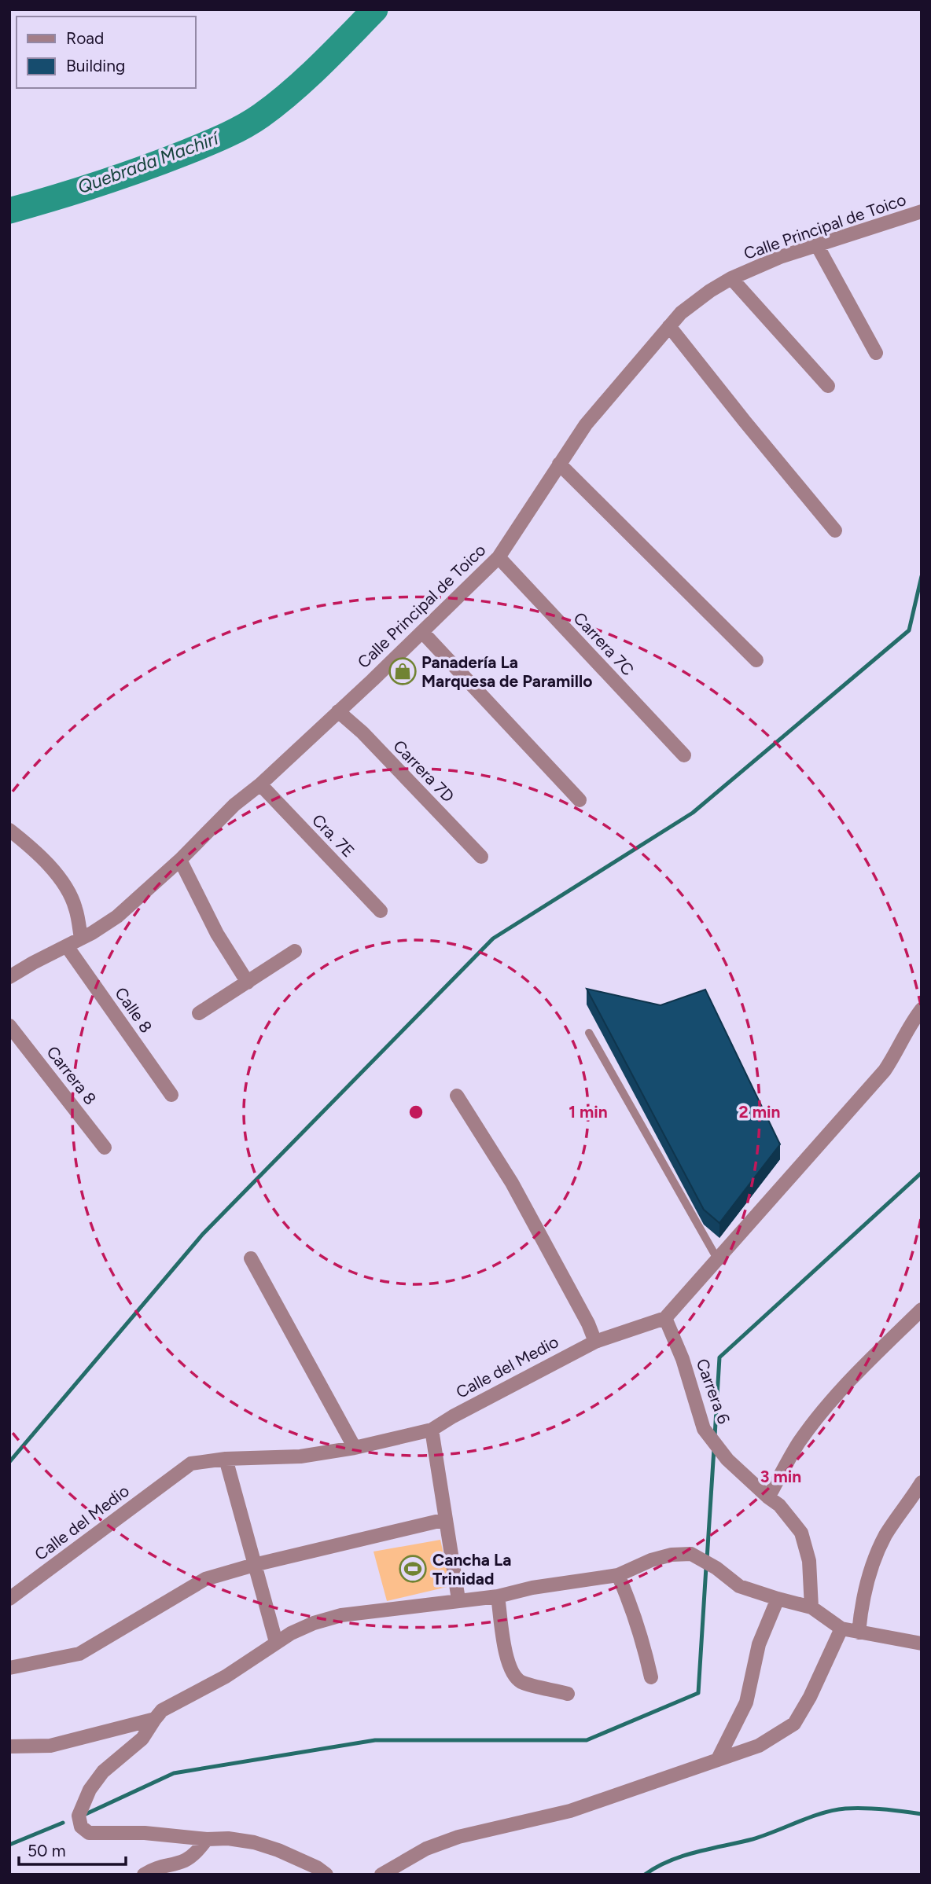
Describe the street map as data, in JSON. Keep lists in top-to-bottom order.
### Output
{
  "streets": {
    "street": [
      "Calle Principal de Toico",
      "Carrera 7C",
      "Carrera 7D",
      "Cra. 7E",
      "Calle 8",
      "Carrera 8",
      "Calle del Medio",
      "Carrera 6"
    ]
  },
  "crossings": [
    ["Calle Principal de Toico", "Carrera 7C"],
    ["Calle Principal de Toico", "Carrera 7D"],
    ["Calle Principal de Toico", "Cra. 7E"],
    ["Calle Principal de Toico", "Calle 8"],
    ["Calle del Medio", "Carrera 6"]
  ],
  "water": ["Quebrada Machirí"],
  "places": {
    "shop": ["Panadería La Marquesa de Paramillo"],
    "sports": ["Cancha La Trinidad"]
  },
  "legend": ["Road", "Building"],
  "scale_bar": "50 m",
  "rings": ["1 min", "2 min", "3 min"]
}
